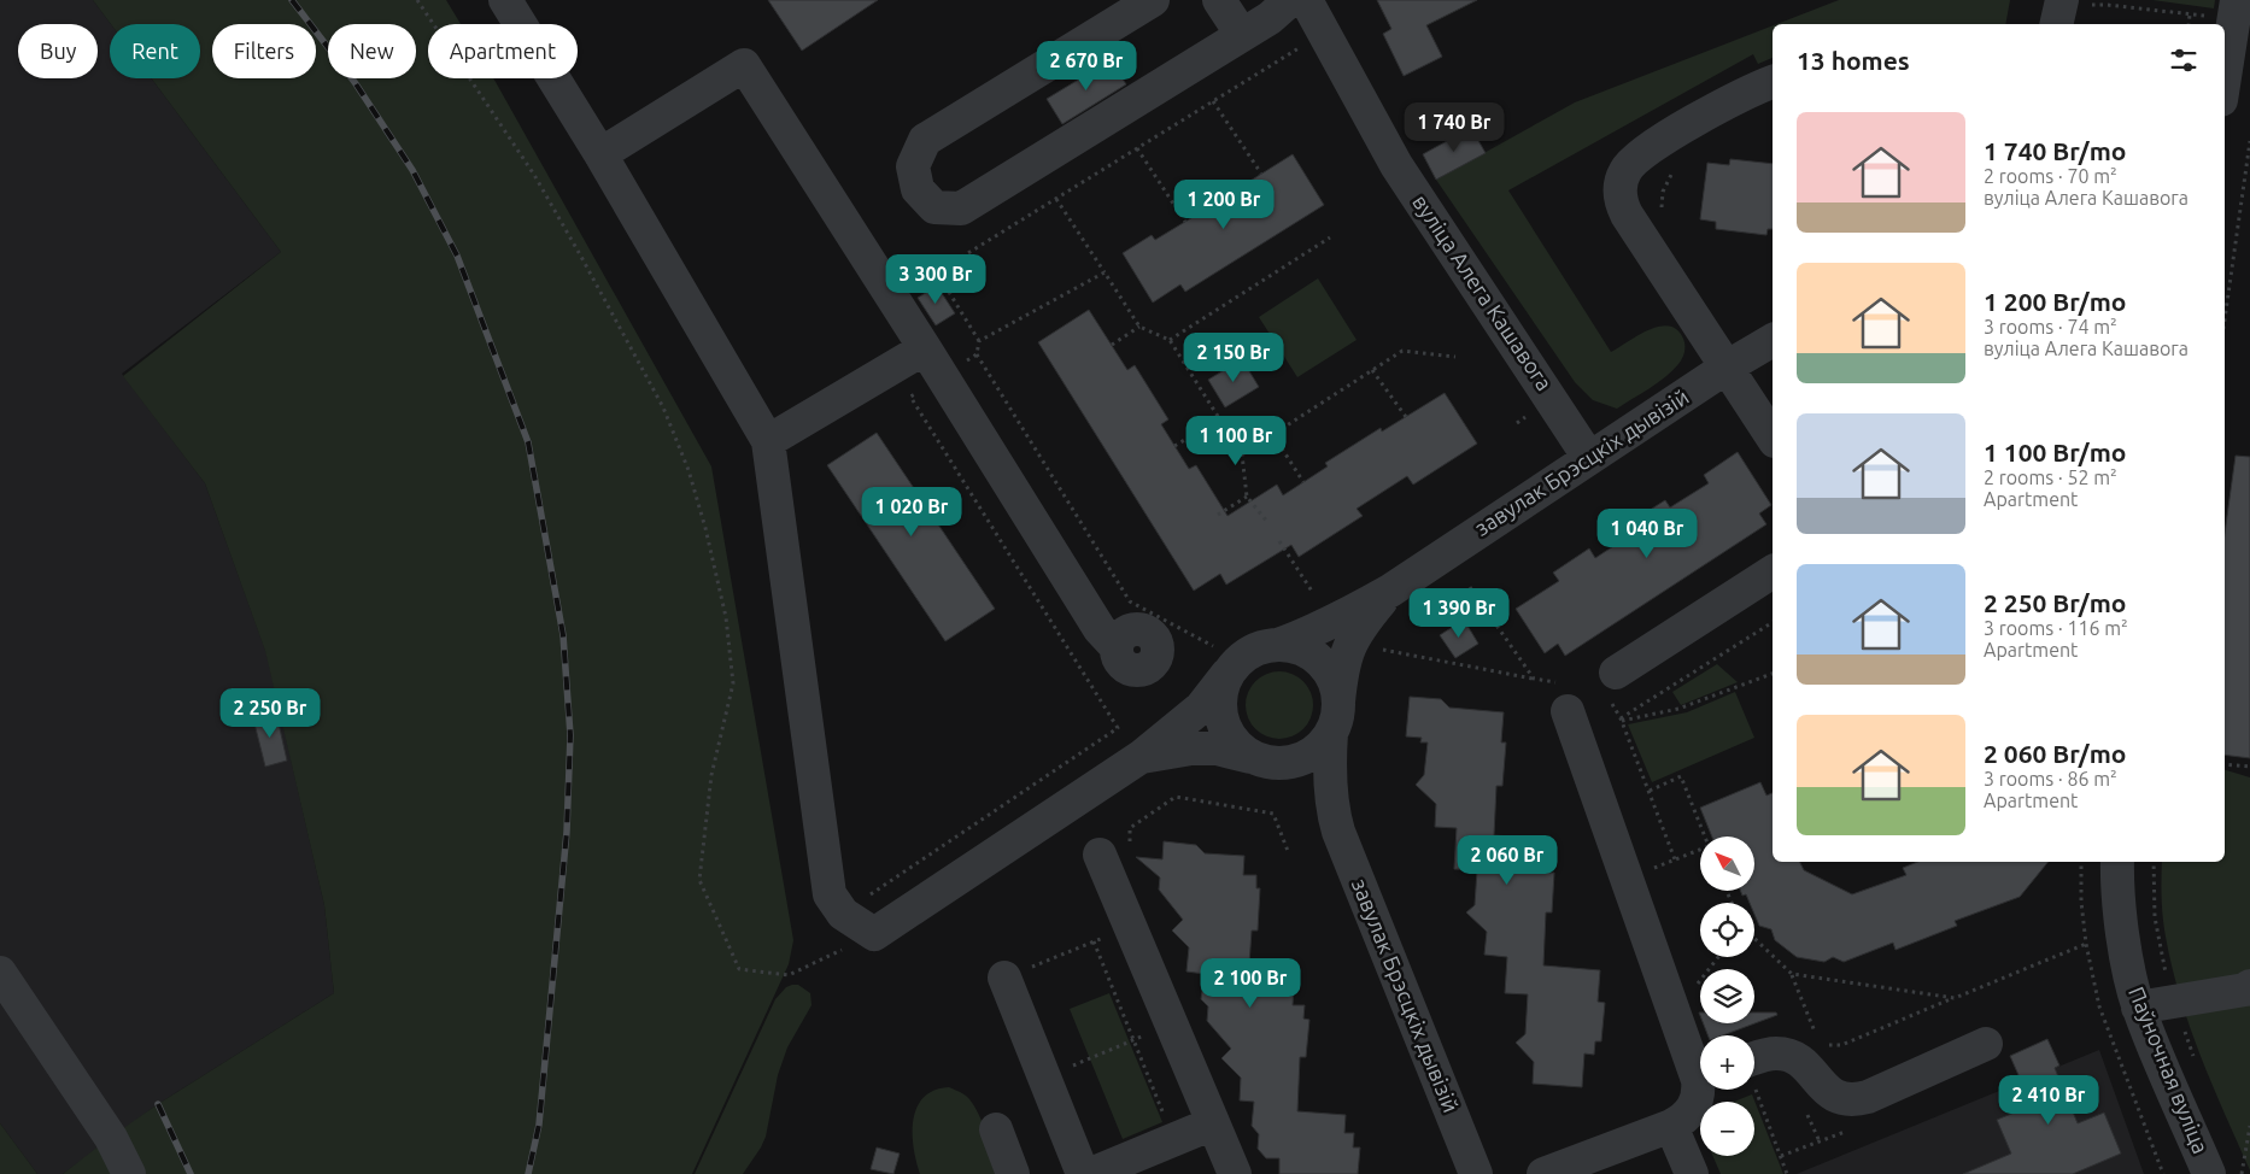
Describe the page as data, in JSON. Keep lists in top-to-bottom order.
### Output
{
  "streets": {
    "street": ["вуліца Алега Кашавога", "завулак Брэсцкіх дывізій", "Паўночная вуліца"]
  },
  "crossings": [
    ["вуліца Алега Кашавога", "завулак Брэсцкіх дывізій"]
  ],
  "north": "top left",
  "page": {
    "chip": [
      "Buy",
      "Rent",
      "Filters",
      "New",
      "Apartment"
    ],
    "heading": "13 homes",
    "price": [
      "2 670 Br",
      "1 740 Br",
      "1 200 Br",
      "3 300 Br",
      "2 150 Br",
      "1 100 Br",
      "1 020 Br",
      "1 040 Br",
      "1 390 Br",
      "2 250 Br",
      "2 060 Br",
      "2 100 Br",
      "2 410 Br"
    ],
    "list": [
      {
        "name": "1 740 Br/mo",
        "note": "2 rooms · 70 m² · вуліца Алега Кашавога"
      },
      {
        "name": "1 200 Br/mo",
        "note": "3 rooms · 74 m² · вуліца Алега Кашавога"
      },
      {
        "name": "1 100 Br/mo",
        "note": "2 rooms · 52 m² · Apartment"
      },
      {
        "name": "2 250 Br/mo",
        "note": "3 rooms · 116 m² · Apartment"
      },
      {
        "name": "2 060 Br/mo",
        "note": "3 rooms · 86 m² · Apartment"
      }
    ],
    "map_buttons": ["+", "−"]
  }
}
